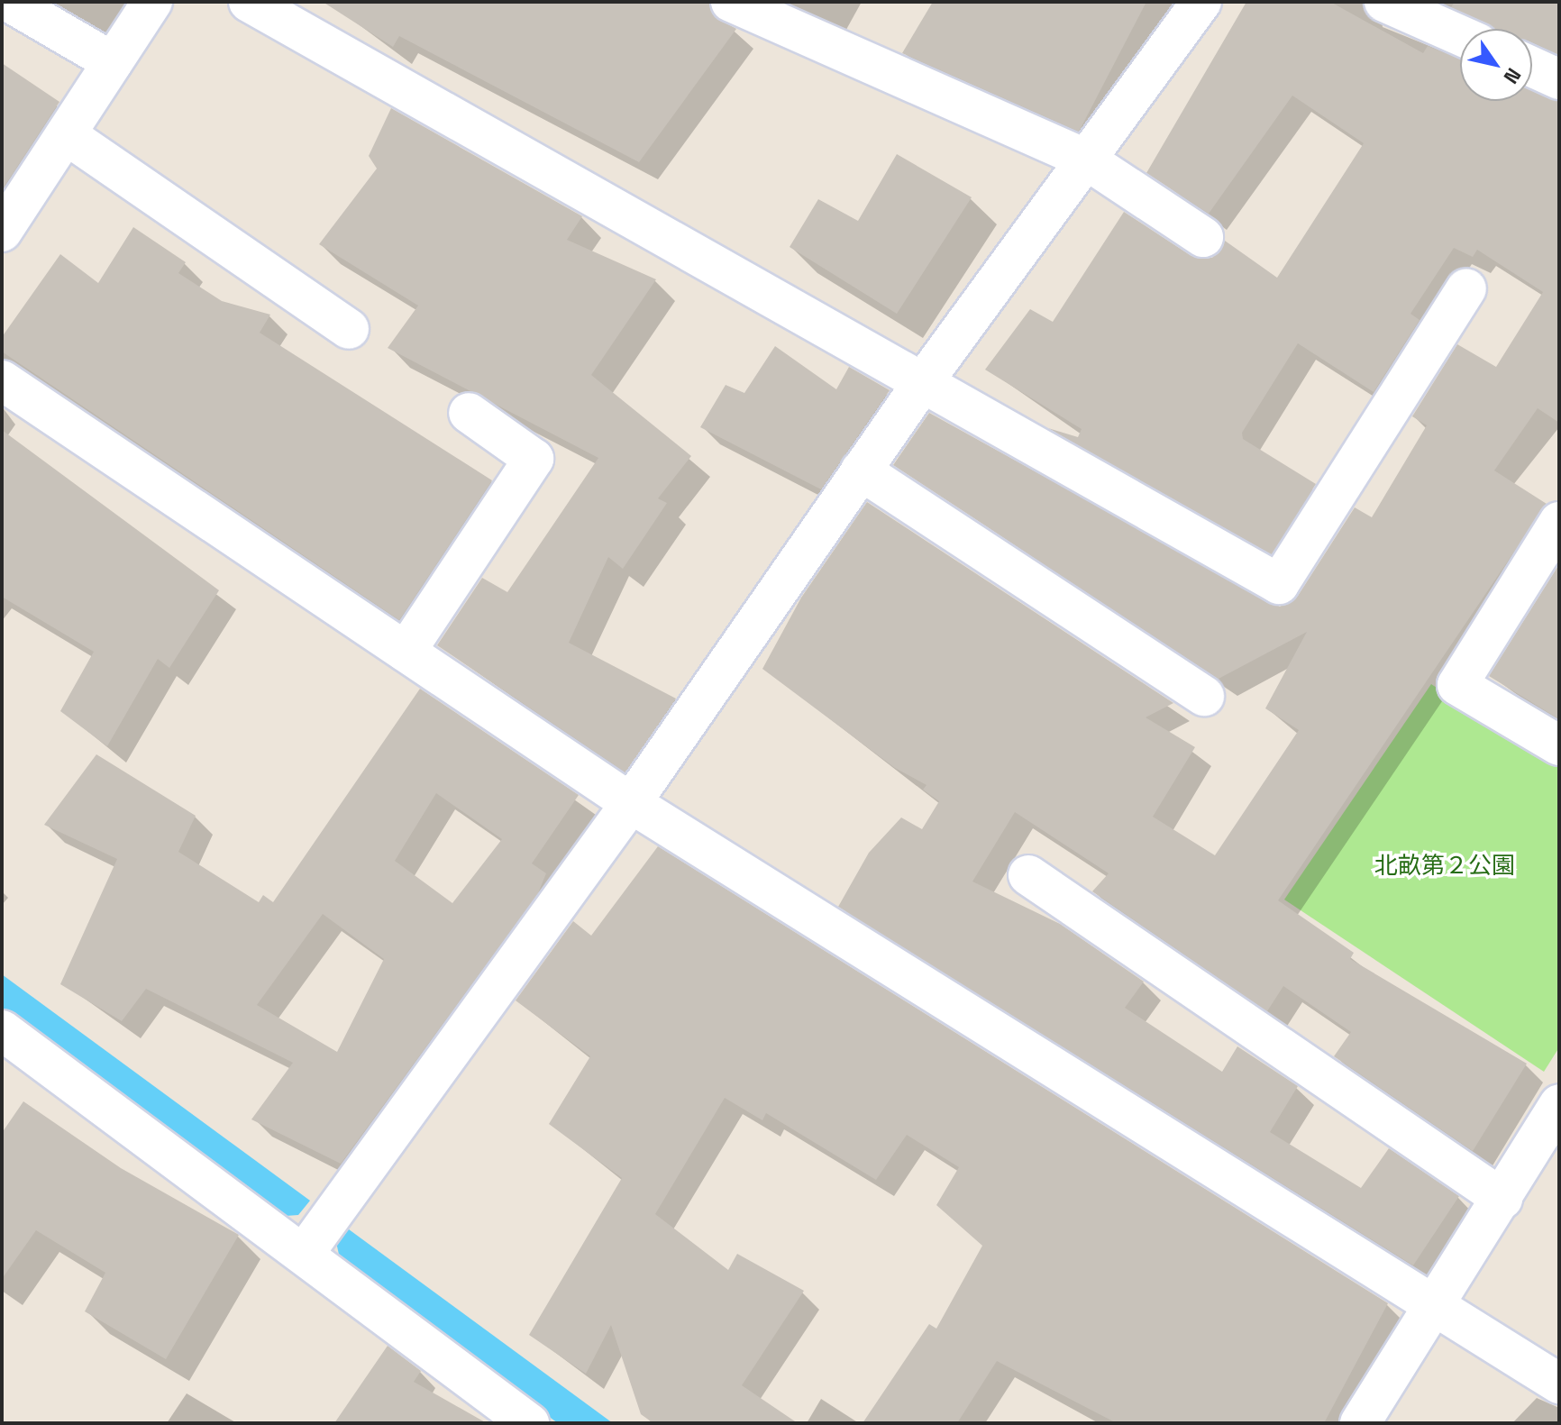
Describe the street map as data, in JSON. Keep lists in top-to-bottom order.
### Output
{
  "parks": ["北畝第２公園"],
  "north": "bottom right"
}
